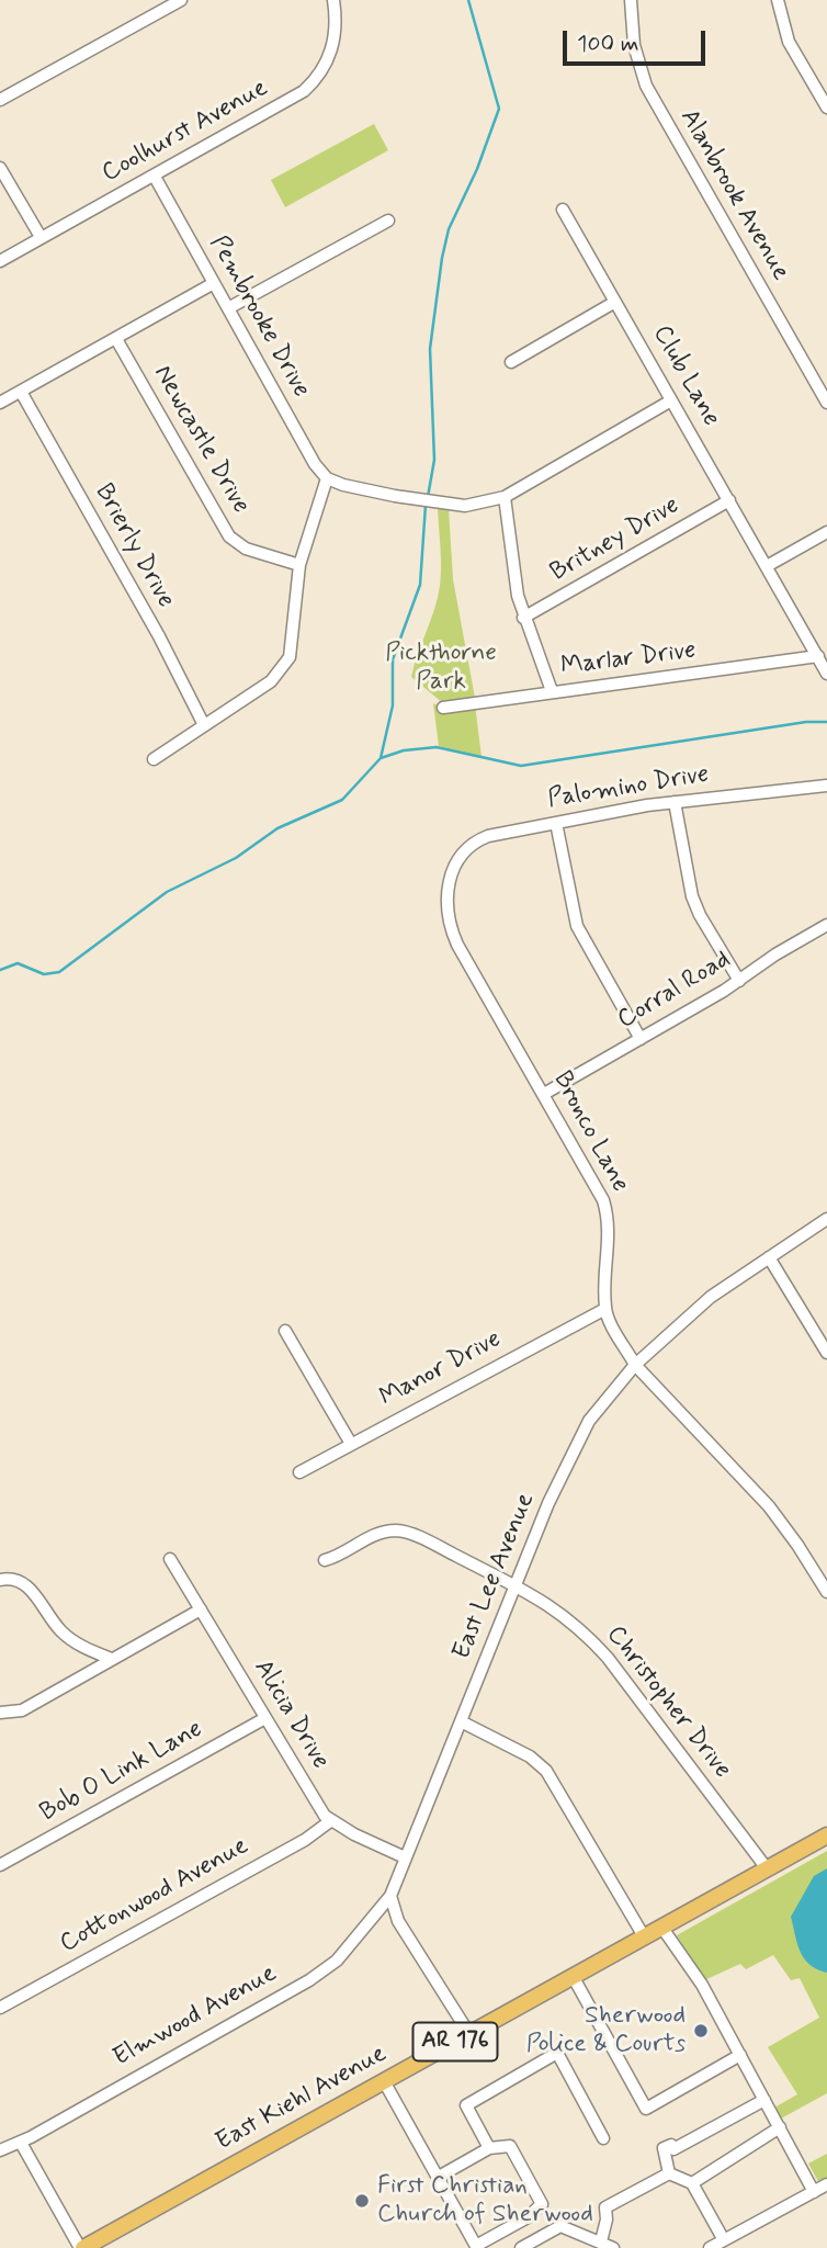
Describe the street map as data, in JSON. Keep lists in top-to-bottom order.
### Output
{
  "streets": {
    "main road": ["AR 176", "East Kiehl Avenue"],
    "street": [
      "Coolhurst Avenue",
      "Alanbrook Avenue",
      "Pembrooke Drive",
      "Club Lane",
      "Newcastle Drive",
      "Britney Drive",
      "Brierly Drive",
      "Marlar Drive",
      "Palomino Drive",
      "Corral Road",
      "Bronco Lane",
      "Manor Drive",
      "East Lee Avenue",
      "Christopher Drive",
      "Alicia Drive",
      "Bob O Link Lane",
      "Cottonwood Avenue",
      "Elmwood Avenue"
    ]
  },
  "crossings": [
    ["Coolhurst Avenue", "Pembrooke Drive"],
    ["Club Lane", "Britney Drive"],
    ["Club Lane", "Marlar Drive"],
    ["Palomino Drive", "Bronco Lane"],
    ["Corral Road", "Bronco Lane"],
    ["Bronco Lane", "Manor Drive"],
    ["Bronco Lane", "East Lee Avenue"],
    ["East Lee Avenue", "Christopher Drive"],
    ["East Lee Avenue", "Elmwood Avenue"],
    ["Christopher Drive", "East Kiehl Avenue"],
    ["Alicia Drive", "Bob O Link Lane"],
    ["Alicia Drive", "Cottonwood Avenue"]
  ],
  "parks": ["Pickthorne Park"],
  "places": ["Sherwood Police & Courts", "First Christian Church of Sherwood"],
  "scale_bar": "100 m"
}
